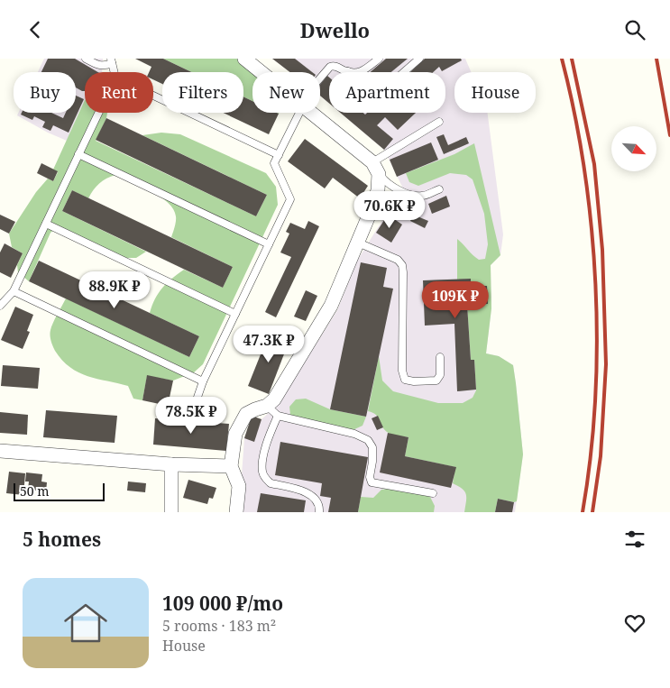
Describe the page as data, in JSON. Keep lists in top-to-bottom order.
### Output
{
  "scale_bar": "50 m",
  "north": "bottom right",
  "page": {
    "header": "Dwello",
    "chip": [
      "Buy",
      "Rent",
      "Filters",
      "New",
      "Apartment",
      "House"
    ],
    "price": [
      "70.6K ₽",
      "88.9K ₽",
      "109K ₽",
      "47.3K ₽",
      "78.5K ₽"
    ],
    "scale": "50 m",
    "heading": "5 homes",
    "list": [
      {
        "name": "109 000 ₽/mo",
        "note": "5 rooms · 183 m² · House"
      }
    ]
  }
}
